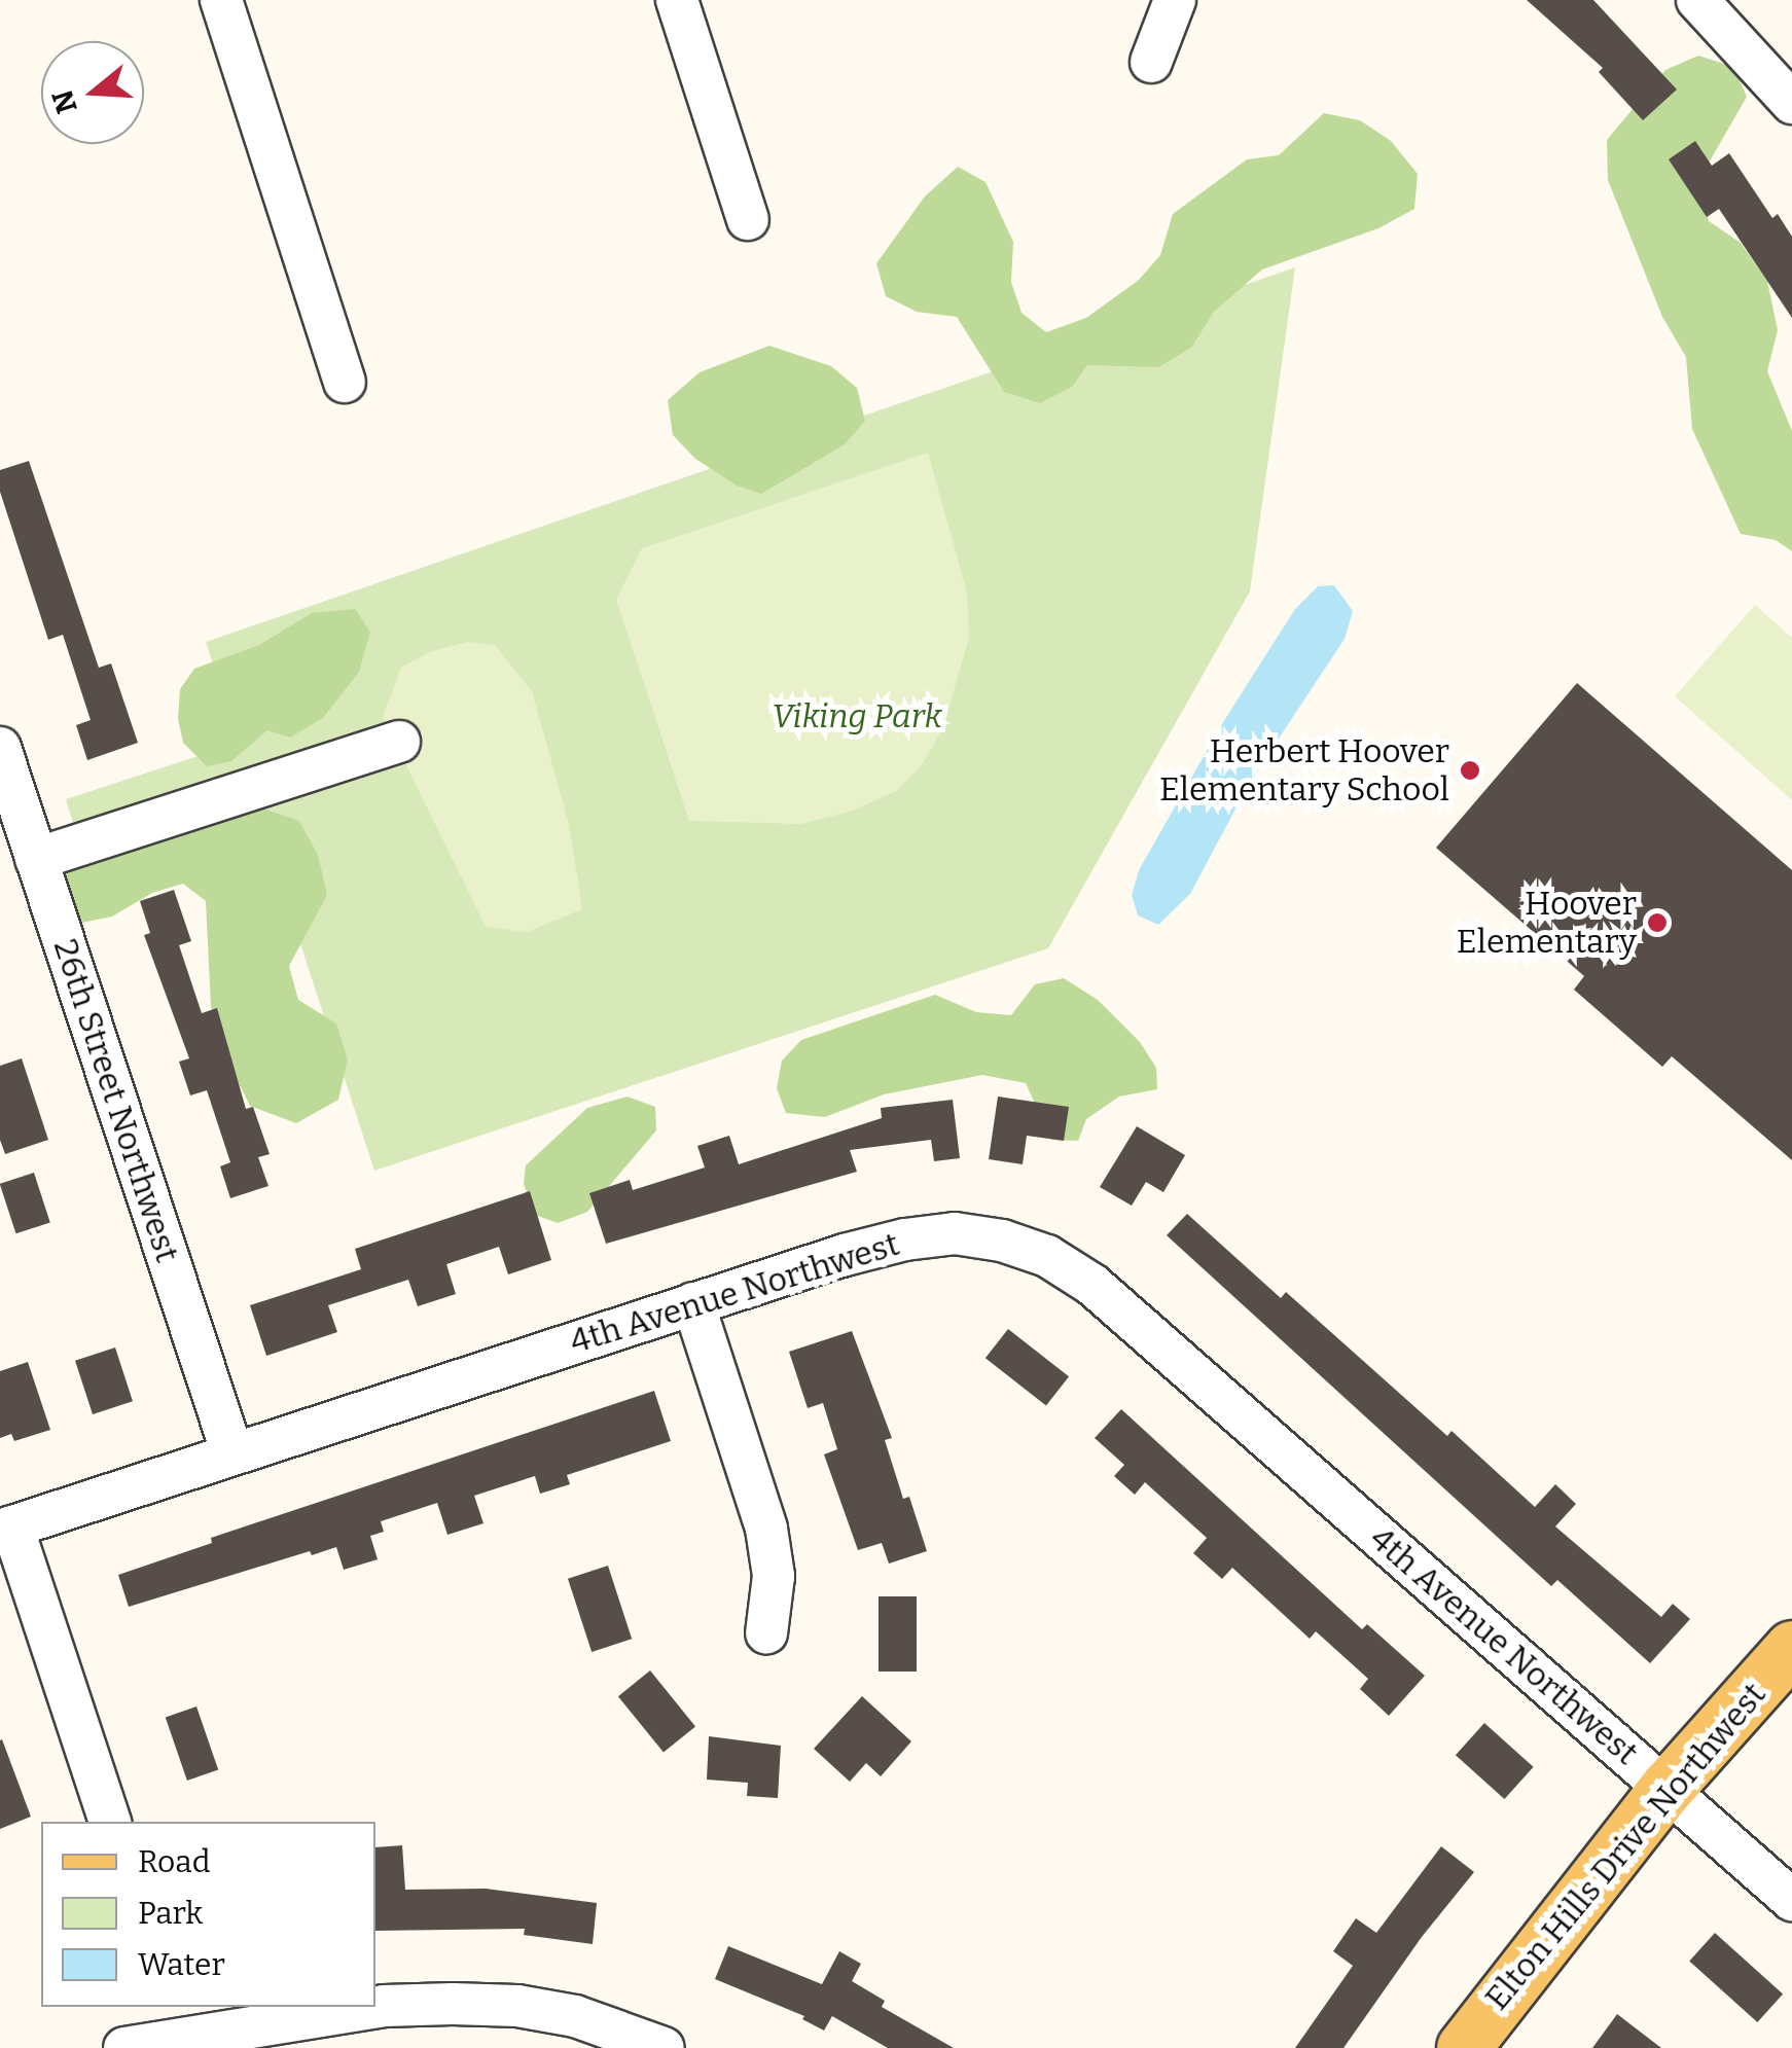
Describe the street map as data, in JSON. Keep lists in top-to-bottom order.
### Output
{
  "streets": {
    "main road": ["Elton Hills Drive Northwest"],
    "street": ["26th Street Northwest", "4th Avenue Northwest"]
  },
  "crossings": [
    ["26th Street Northwest", "4th Avenue Northwest"],
    ["4th Avenue Northwest", "Elton Hills Drive Northwest"]
  ],
  "parks": ["Viking Park"],
  "places": ["Herbert Hoover Elementary School", "Hoover Elementary"],
  "legend": ["Road", "Park", "Water"],
  "north": "left"
}
